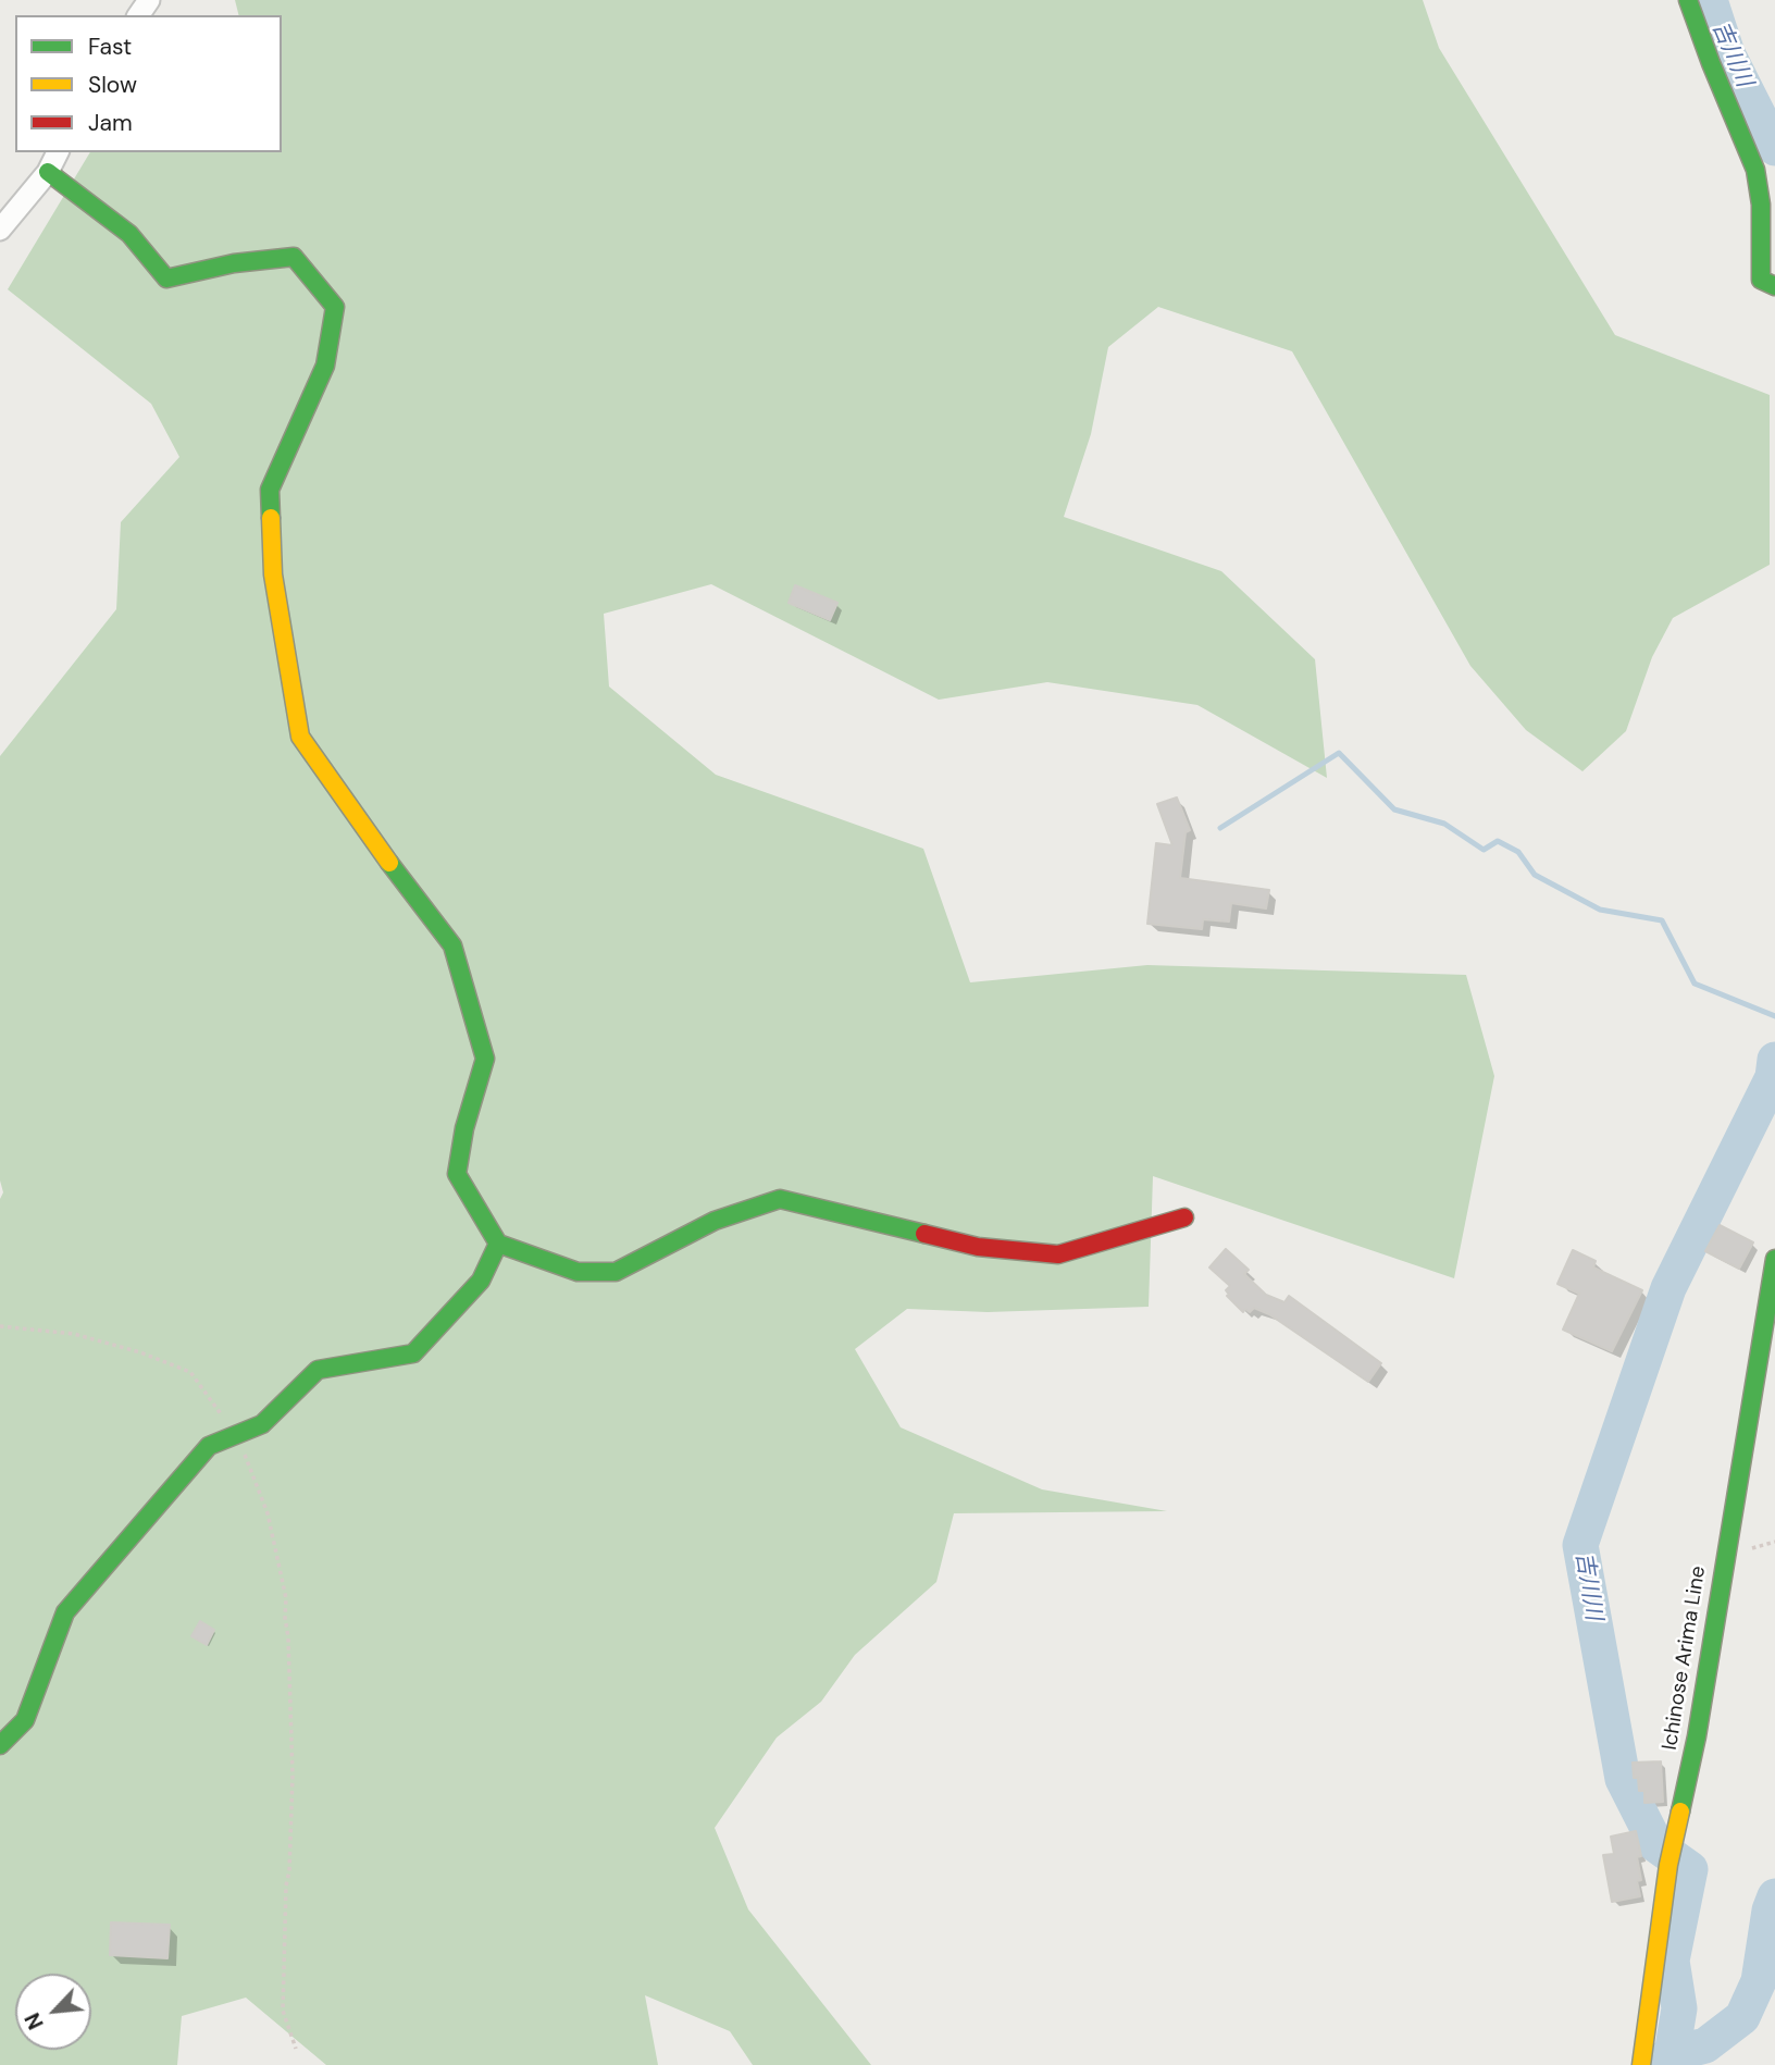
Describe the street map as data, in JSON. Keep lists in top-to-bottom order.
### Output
{
  "streets": {
    "street": ["Ichinose Arima Line"]
  },
  "water": ["吉川川"],
  "legend": ["Fast", "Slow", "Jam"],
  "north": "bottom left"
}
